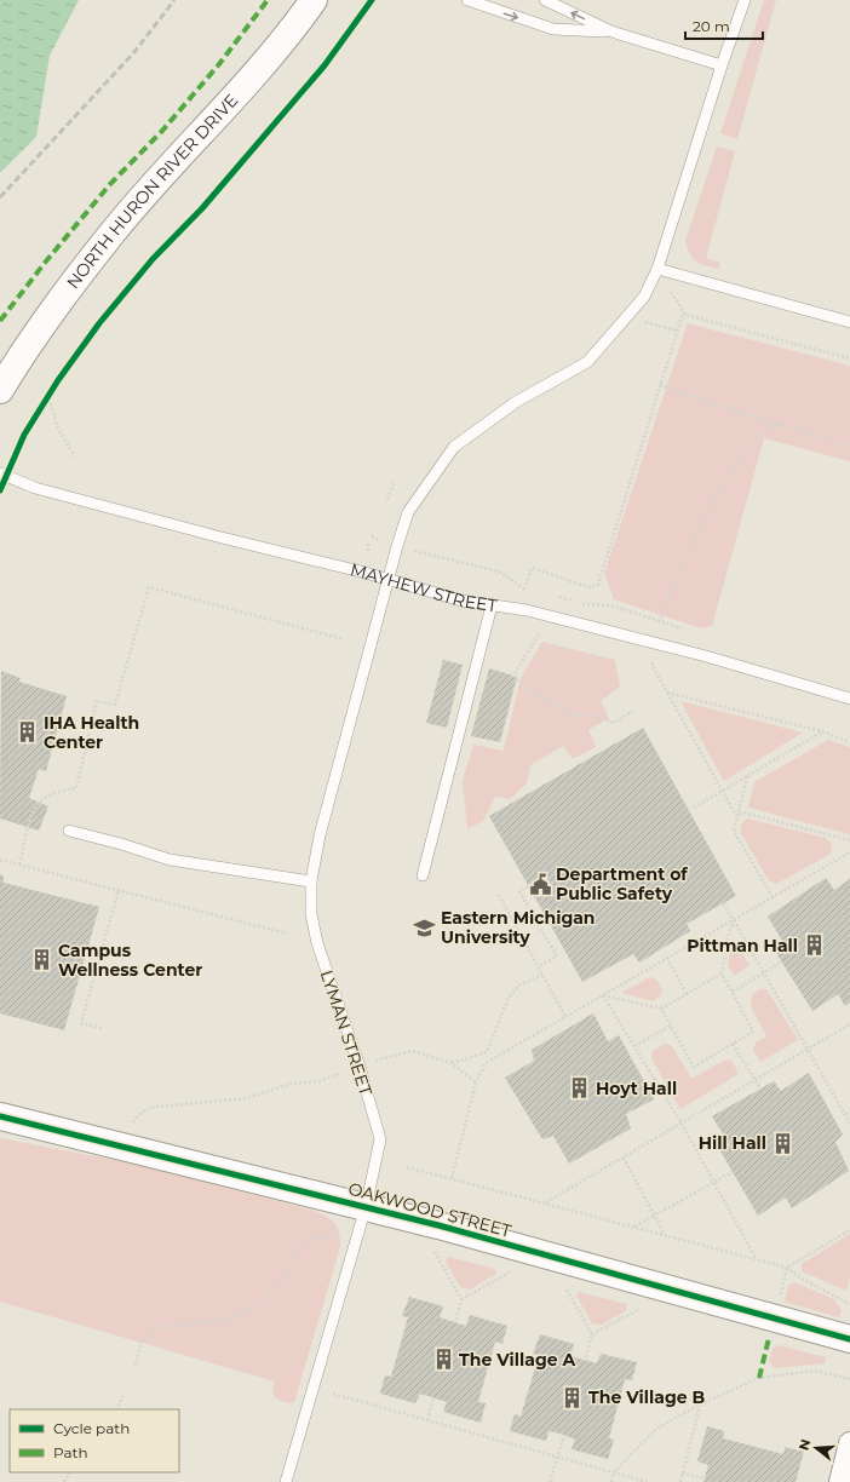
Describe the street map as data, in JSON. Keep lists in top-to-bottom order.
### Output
{
  "streets": {
    "street": ["NORTH HURON RIVER DRIVE", "OAKWOOD STREET"],
    "lane": ["MAYHEW STREET", "LYMAN STREET"]
  },
  "crossings": [
    ["MAYHEW STREET", "LYMAN STREET"],
    ["LYMAN STREET", "OAKWOOD STREET"]
  ],
  "places": {
    "building": [
      "IHA Health Center",
      "Pittman Hall",
      "Campus Wellness Center",
      "Hoyt Hall",
      "Hill Hall",
      "The Village A",
      "The Village B"
    ],
    "public building": ["Department of Public Safety"],
    "school or university": ["Eastern Michigan University"]
  },
  "legend": ["Cycle path", "Path"],
  "scale_bar": "20 m",
  "north": "left"
}
